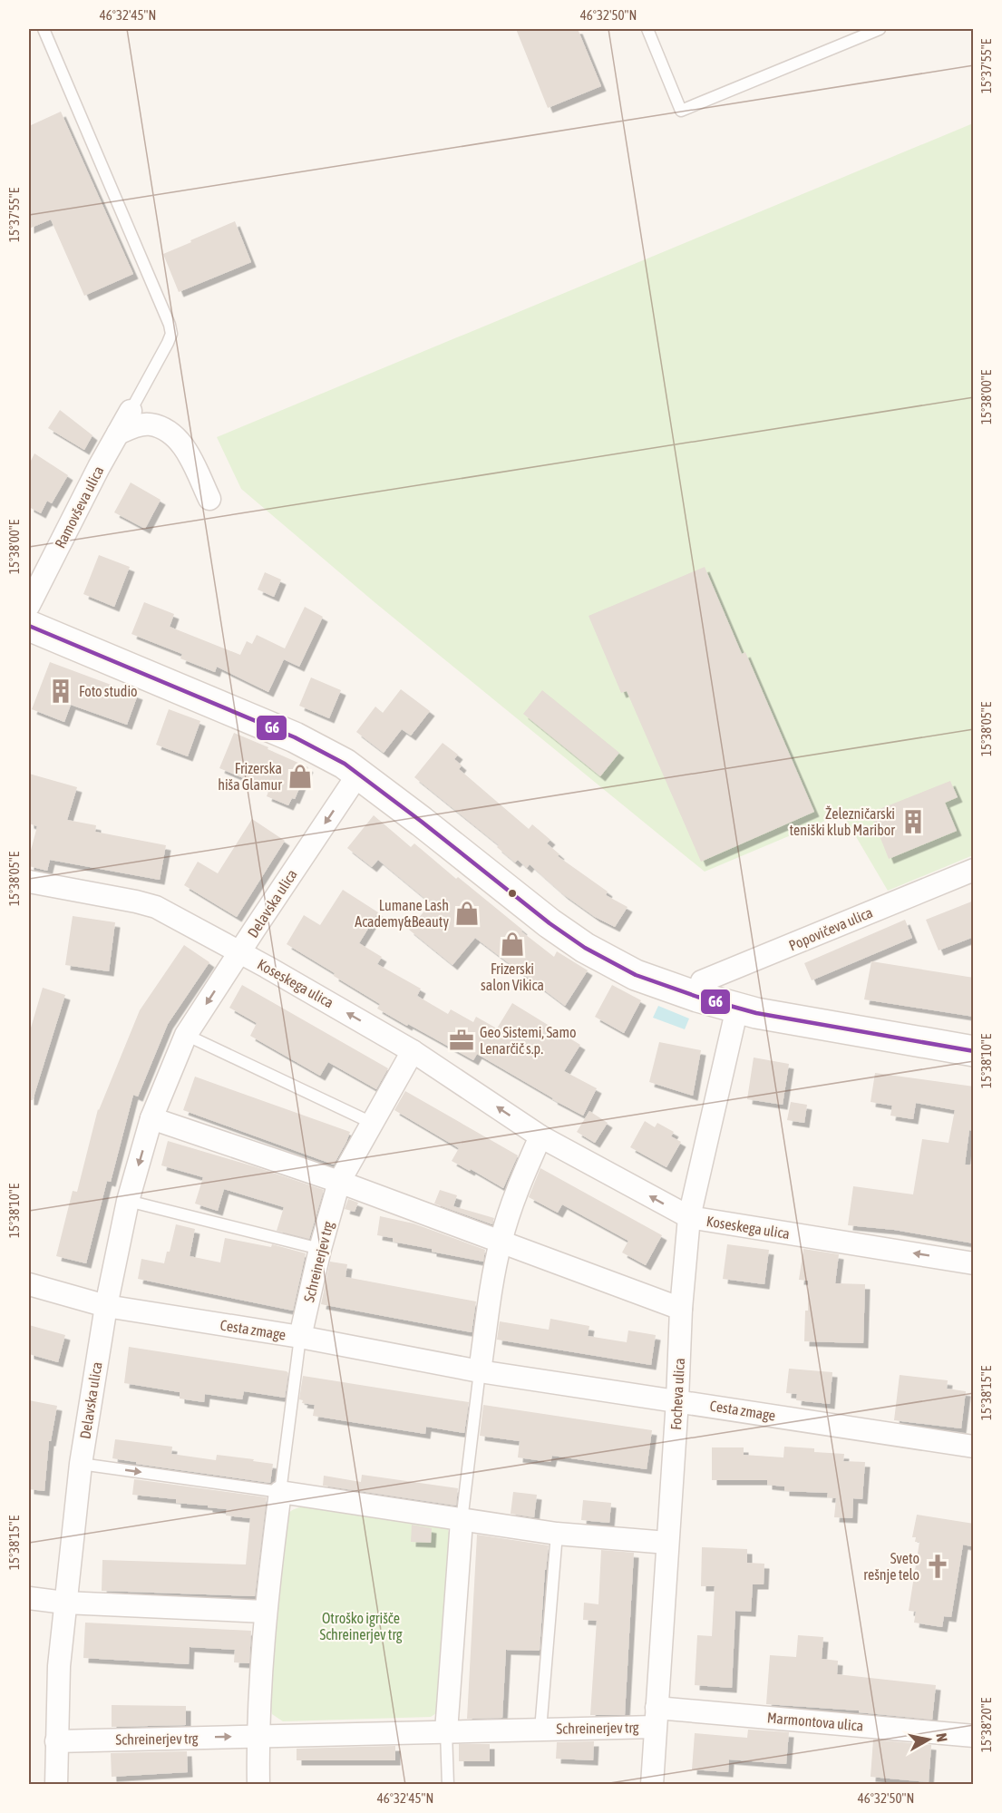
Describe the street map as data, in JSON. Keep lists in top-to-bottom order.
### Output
{
  "streets": {
    "street": [
      "Ramovševa ulica",
      "Delavska ulica",
      "Popovičeva ulica",
      "Koseskega ulica",
      "Schreinerjev trg",
      "Cesta zmage",
      "Focheva ulica",
      "Marmontova ulica"
    ]
  },
  "crossings": [
    ["Delavska ulica", "Koseskega ulica"],
    ["Delavska ulica", "Schreinerjev trg"],
    ["Delavska ulica", "Cesta zmage"],
    ["Koseskega ulica", "Schreinerjev trg"],
    ["Koseskega ulica", "Focheva ulica"],
    ["Schreinerjev trg", "Cesta zmage"],
    ["Schreinerjev trg", "Focheva ulica"],
    ["Schreinerjev trg", "Marmontova ulica"],
    ["Cesta zmage", "Focheva ulica"],
    ["Focheva ulica", "Marmontova ulica"]
  ],
  "one_way": ["Delavska ulica"],
  "parks": ["Otroško igrišče Schreinerjev trg"],
  "places": {
    "building": ["Foto studio", "Železničarski teniški klub Maribor"],
    "shop": ["Frizerska hiša Glamur", "Lumane Lash Academy&Beauty", "Frizerski salon Vikica"],
    "office": ["Geo Sistemi, Samo Lenarčič s.p."],
    "church": ["Sveto rešnje telo"]
  },
  "lines": ["transit line G6"],
  "north": "right",
  "coordinates": [
    "46°32'45\"N",
    "46°32'50\"N",
    "15°37'55\"E",
    "15°38'00\"E",
    "15°38'05\"E",
    "15°38'10\"E",
    "15°38'15\"E",
    "15°38'20\"E"
  ]
}
